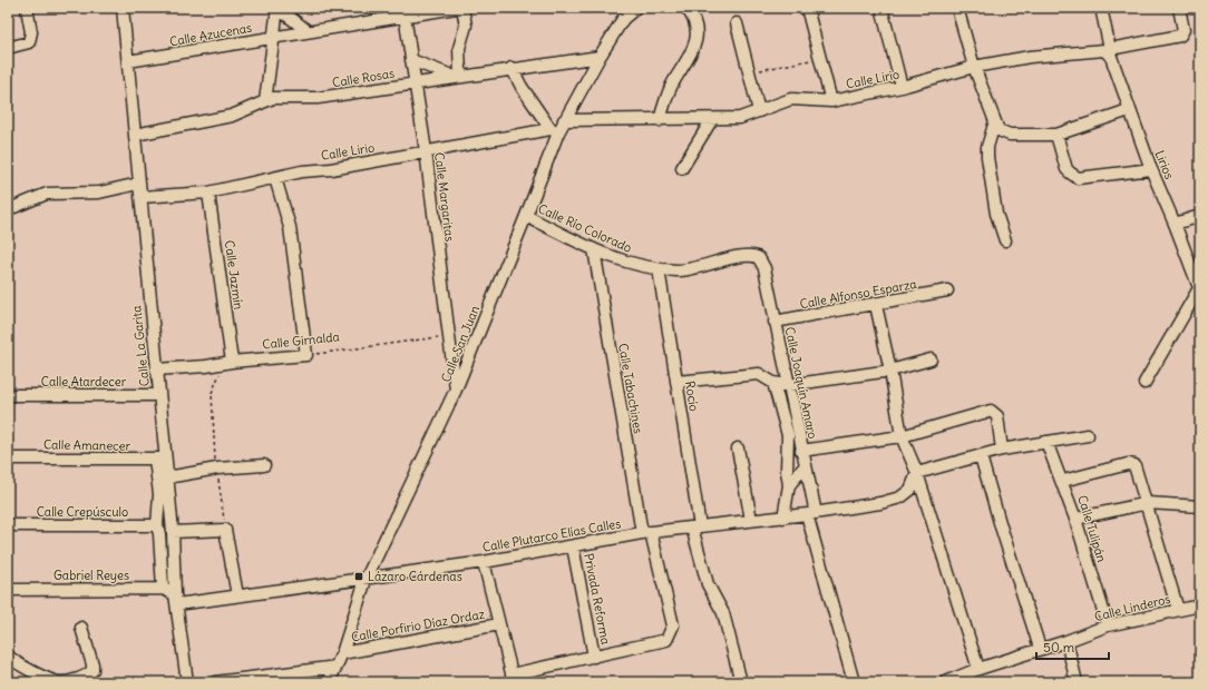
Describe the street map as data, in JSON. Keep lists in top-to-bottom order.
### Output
{
  "streets": {
    "street": [
      "Calle Azucenas",
      "Calle Rosas",
      "Calle Lirio",
      "Lirios",
      "Calle Margaritas",
      "Calle Río Colorado",
      "Calle Jazmín",
      "Calle Alfonso Esparza",
      "Calle Girnalda",
      "Calle San Juan",
      "Calle La Garita",
      "Calle Atardecer",
      "Calle Joaquín Amaro",
      "Calle Tabachines",
      "Rocío",
      "Calle Amanecer",
      "Calle Crepúsculo",
      "Calle Tulipán",
      "Calle Plutarco Elías Calles",
      "Gabriel Reyes",
      "Privada Reforma",
      "Calle Linderos",
      "Calle Porfirio Díaz Ordaz"
    ]
  },
  "crossings": [
    ["Calle Azucenas", "Calle Margaritas"],
    ["Calle Azucenas", "Calle La Garita"],
    ["Calle Rosas", "Calle Margaritas"],
    ["Calle Rosas", "Calle San Juan"],
    ["Calle Rosas", "Calle La Garita"],
    ["Calle Lirio", "Lirios"],
    ["Calle Lirio", "Calle Margaritas"],
    ["Calle Lirio", "Calle Jazmín"],
    ["Calle Lirio", "Calle San Juan"],
    ["Calle Lirio", "Calle La Garita"],
    ["Calle Margaritas", "Calle Girnalda"],
    ["Calle Margaritas", "Calle San Juan"],
    ["Calle Río Colorado", "Calle San Juan"],
    ["Calle Río Colorado", "Calle Joaquín Amaro"],
    ["Calle Río Colorado", "Calle Tabachines"],
    ["Calle Río Colorado", "Rocío"],
    ["Calle Jazmín", "Calle Girnalda"],
    ["Calle Alfonso Esparza", "Calle Joaquín Amaro"],
    ["Calle Girnalda", "Calle La Garita"],
    ["Calle San Juan", "Calle Plutarco Elías Calles"],
    ["Calle San Juan", "Calle Porfirio Díaz Ordaz"],
    ["Calle La Garita", "Calle Atardecer"],
    ["Calle La Garita", "Calle Amanecer"],
    ["Calle La Garita", "Calle Crepúsculo"],
    ["Calle La Garita", "Calle Plutarco Elías Calles"],
    ["Calle La Garita", "Gabriel Reyes"],
    ["Calle Joaquín Amaro", "Calle Plutarco Elías Calles"],
    ["Calle Tabachines", "Calle Plutarco Elías Calles"],
    ["Calle Tabachines", "Privada Reforma"],
    ["Rocío", "Calle Plutarco Elías Calles"],
    ["Calle Tulipán", "Calle Linderos"],
    ["Calle Plutarco Elías Calles", "Gabriel Reyes"],
    ["Calle Plutarco Elías Calles", "Privada Reforma"]
  ],
  "places": {
    "transit": ["Lázaro Cárdenas"]
  },
  "scale_bar": "50 m"
}
